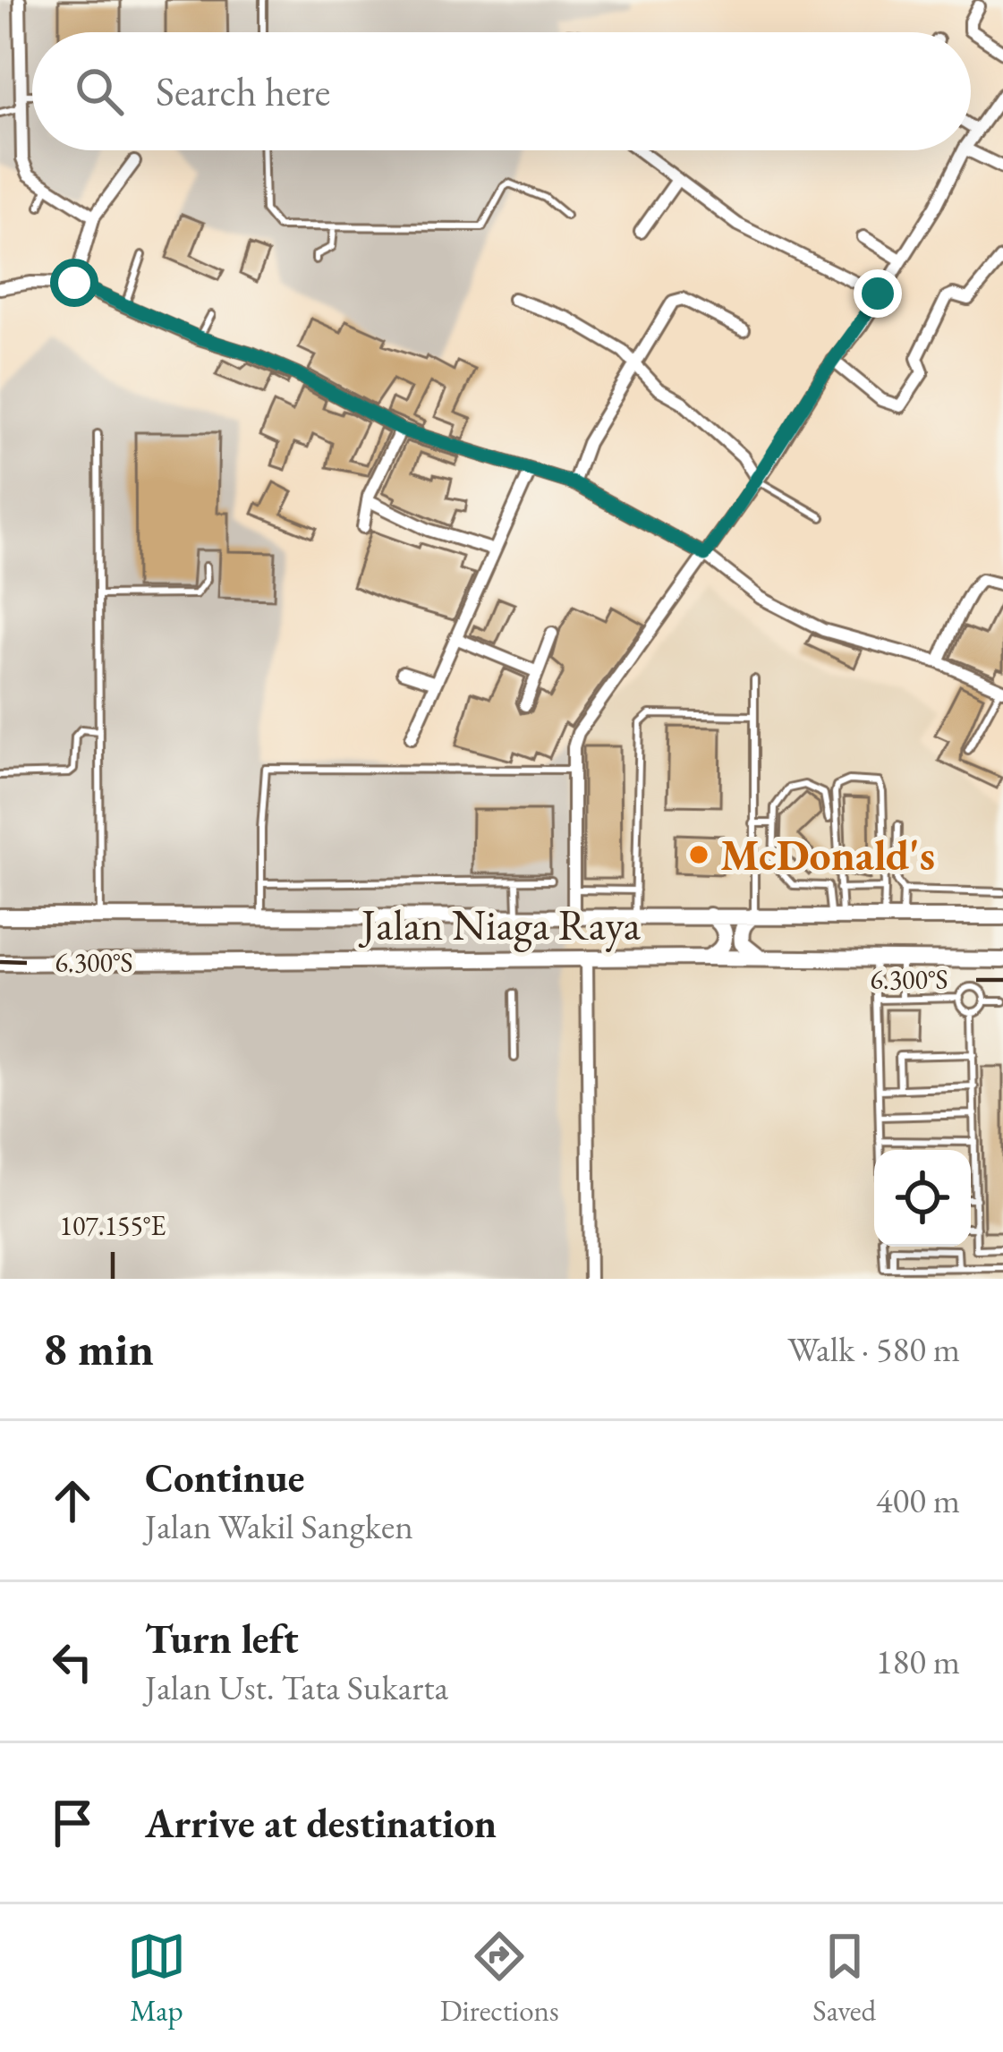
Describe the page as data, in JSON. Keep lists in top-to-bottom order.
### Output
{
  "streets": {
    "main road": ["Jalan Niaga Raya"]
  },
  "places": ["McDonald's"],
  "page": {
    "search": "Search here",
    "heading": ["8 min", "Walk · 580 m"],
    "list": [
      ["Continue", "Jalan Wakil Sangken", "400 m"],
      ["Turn left", "Jalan Ust. Tata Sukarta", "180 m"],
      "Arrive at destination"
    ],
    "nav": ["Map", "Directions", "Saved"]
  },
  "coordinates": ["6.300°S", "107.155°E"]
}
